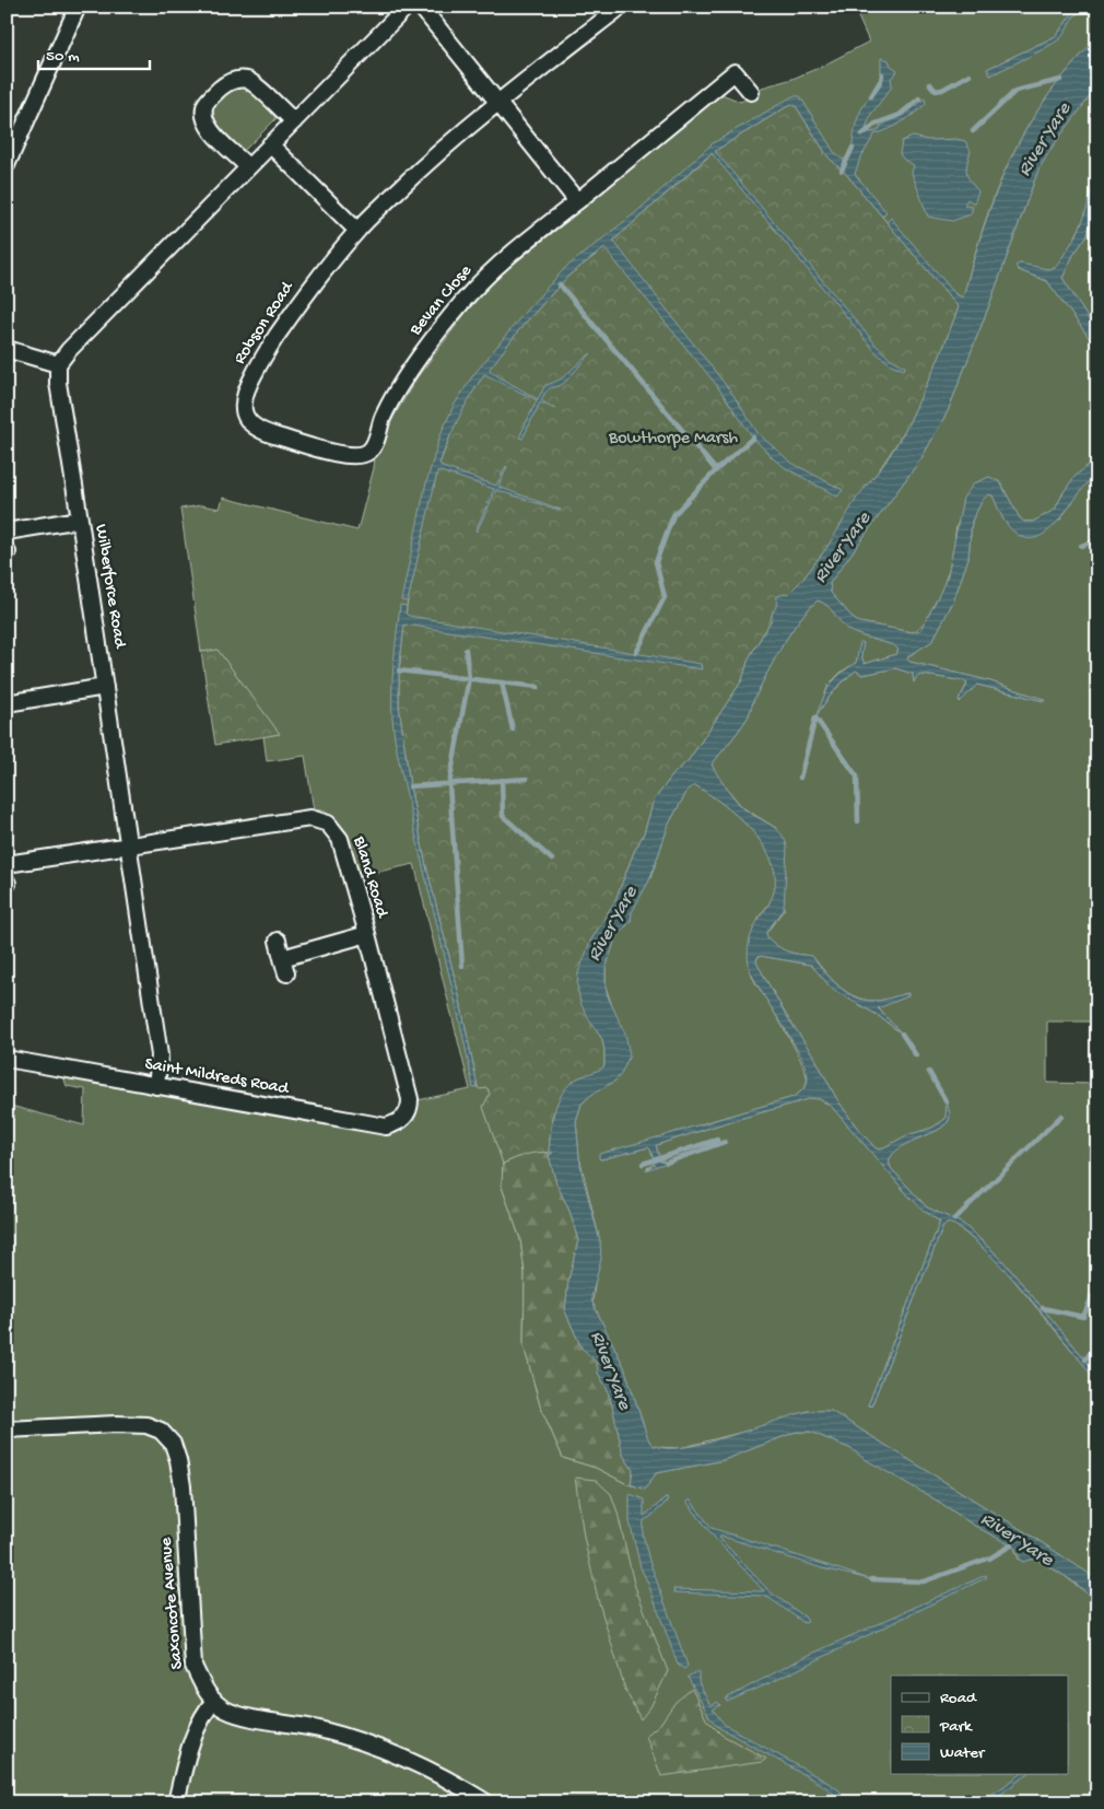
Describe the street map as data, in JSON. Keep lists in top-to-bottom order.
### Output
{
  "streets": {
    "street": [
      "Bevan Close",
      "Robson Road",
      "Wilberforce Road",
      "Bland Road",
      "Saint Mildreds Road",
      "Saxoncote Avenue"
    ]
  },
  "crossings": [
    ["Bevan Close", "Robson Road"],
    ["Wilberforce Road", "Bland Road"],
    ["Wilberforce Road", "Saint Mildreds Road"],
    ["Bland Road", "Saint Mildreds Road"]
  ],
  "water": ["River Yare"],
  "parks": ["Bowthorpe Marsh"],
  "legend": ["Road", "Park", "Water"],
  "scale_bar": "50 m"
}
